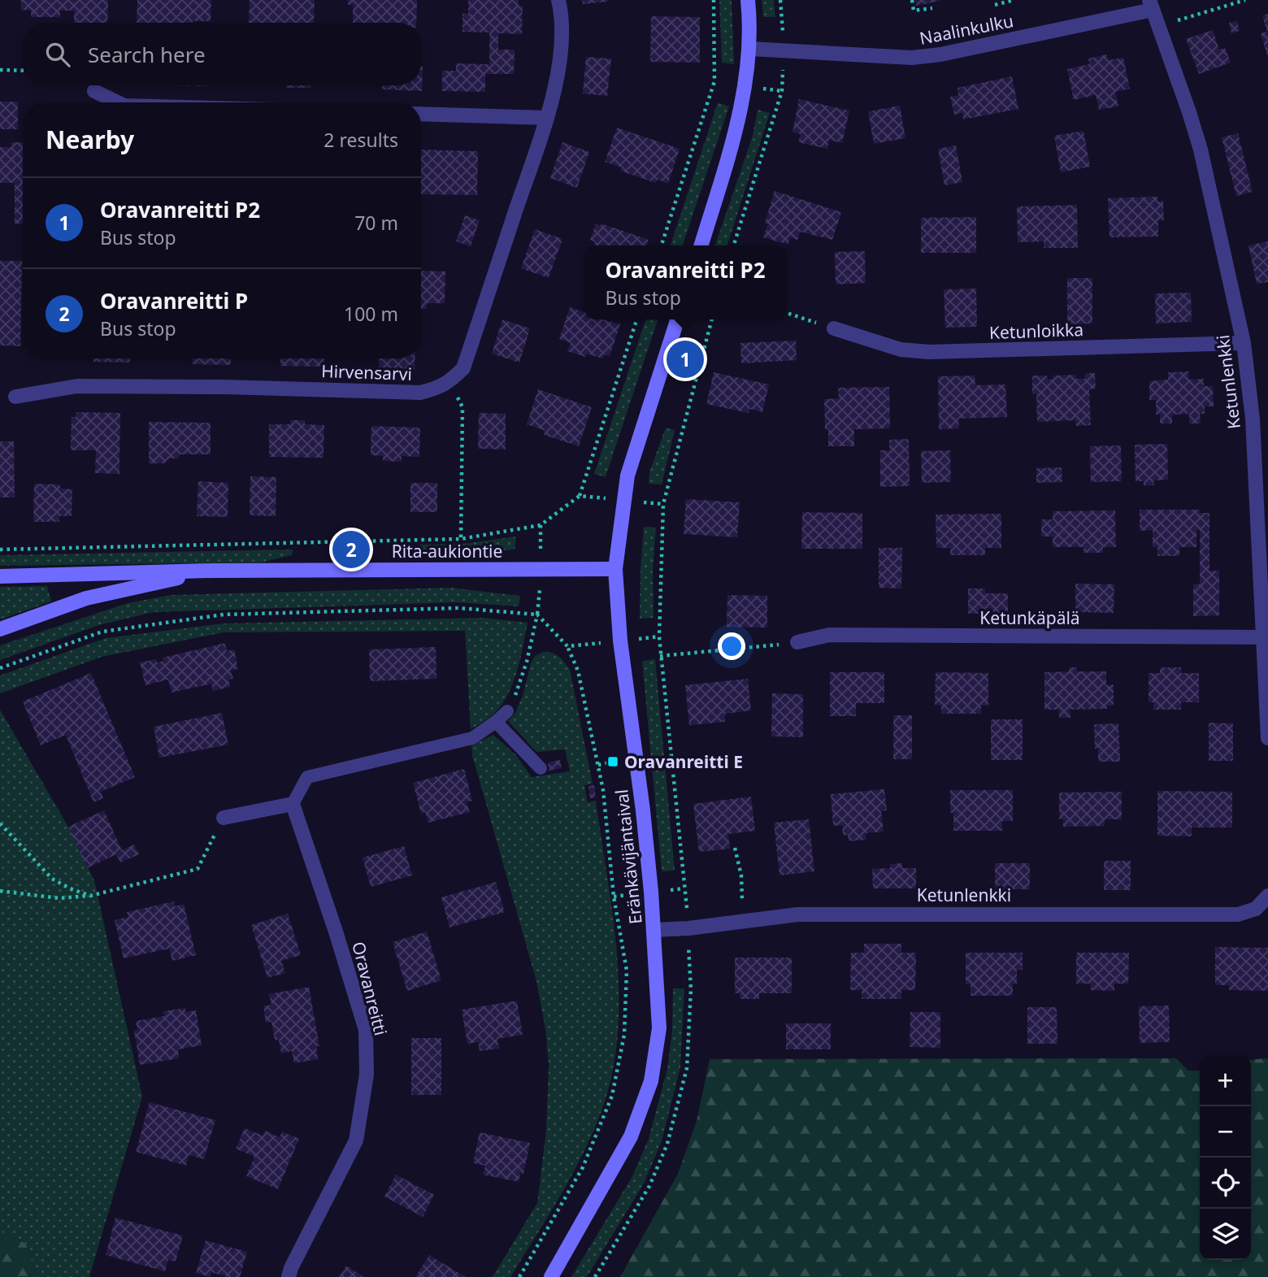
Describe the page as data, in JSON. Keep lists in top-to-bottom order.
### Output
{
  "streets": {
    "street": [
      "Naalinkulku",
      "Ketunloikka",
      "Hirvensarvi",
      "Ketunlenkki",
      "Rita-aukiontie",
      "Ketunkäpälä",
      "Eränkävijäntaival",
      "Oravanreitti"
    ]
  },
  "crossings": [
    ["Naalinkulku", "Ketunlenkki"],
    ["Ketunloikka", "Ketunlenkki"],
    ["Ketunlenkki", "Ketunkäpälä"],
    ["Ketunlenkki", "Eränkävijäntaival"],
    ["Rita-aukiontie", "Eränkävijäntaival"]
  ],
  "places": {
    "transit": ["Oravanreitti E"]
  },
  "page": {
    "search": "Search here",
    "heading": ["Nearby", "2 results"],
    "list": [
      {
        "mark": "1",
        "name": "Oravanreitti P2",
        "note": "Bus stop",
        "value": "70 m"
      },
      {
        "mark": "2",
        "name": "Oravanreitti P",
        "note": "Bus stop",
        "value": "100 m"
      }
    ],
    "popup": ["Oravanreitti P2", "Bus stop"],
    "pins": ["1", "2"],
    "map_buttons": ["+", "−"]
  }
}
